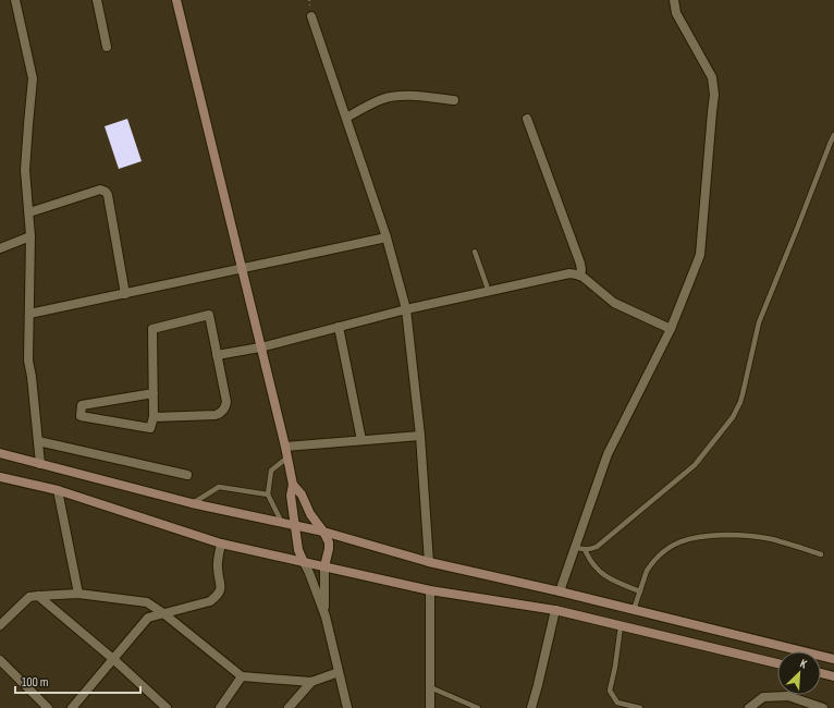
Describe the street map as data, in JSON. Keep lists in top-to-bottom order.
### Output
{
  "scale_bar": "100 m",
  "north": "top right"
}
